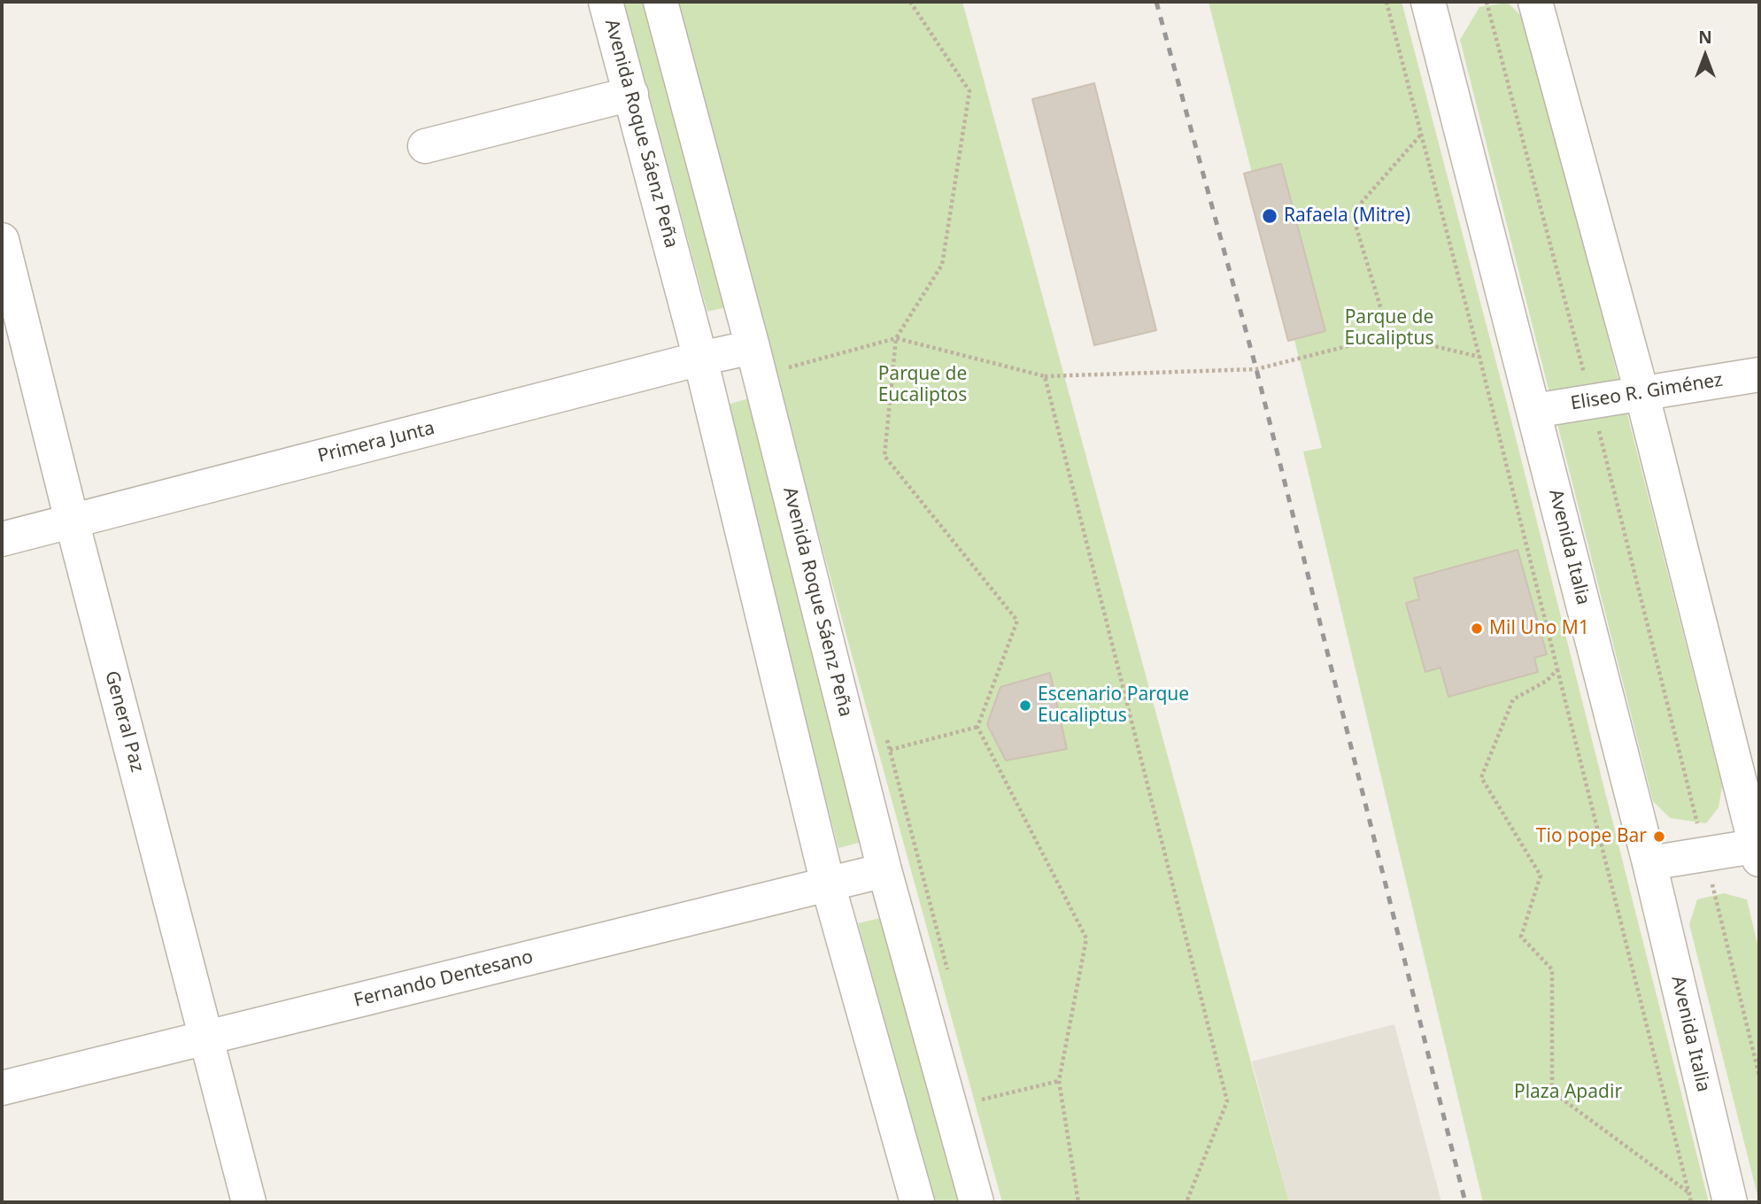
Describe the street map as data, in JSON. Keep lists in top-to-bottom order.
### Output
{
  "streets": {
    "street": [
      "Avenida Roque Sáenz Peña",
      "Eliseo R. Giménez",
      "Primera Junta",
      "Avenida Italia",
      "General Paz",
      "Fernando Dentesano"
    ]
  },
  "crossings": [
    ["Avenida Roque Sáenz Peña", "Primera Junta"],
    ["Avenida Roque Sáenz Peña", "Fernando Dentesano"],
    ["Eliseo R. Giménez", "Avenida Italia"],
    ["Primera Junta", "General Paz"],
    ["General Paz", "Fernando Dentesano"]
  ],
  "parks": ["Parque de Eucaliptus", "Parque de Eucaliptos", "Plaza Apadir"],
  "places": [
    "Rafaela (Mitre)",
    "Mil Uno M1",
    "Escenario Parque Eucaliptus",
    "Tio pope Bar"
  ],
  "north": "top"
}
